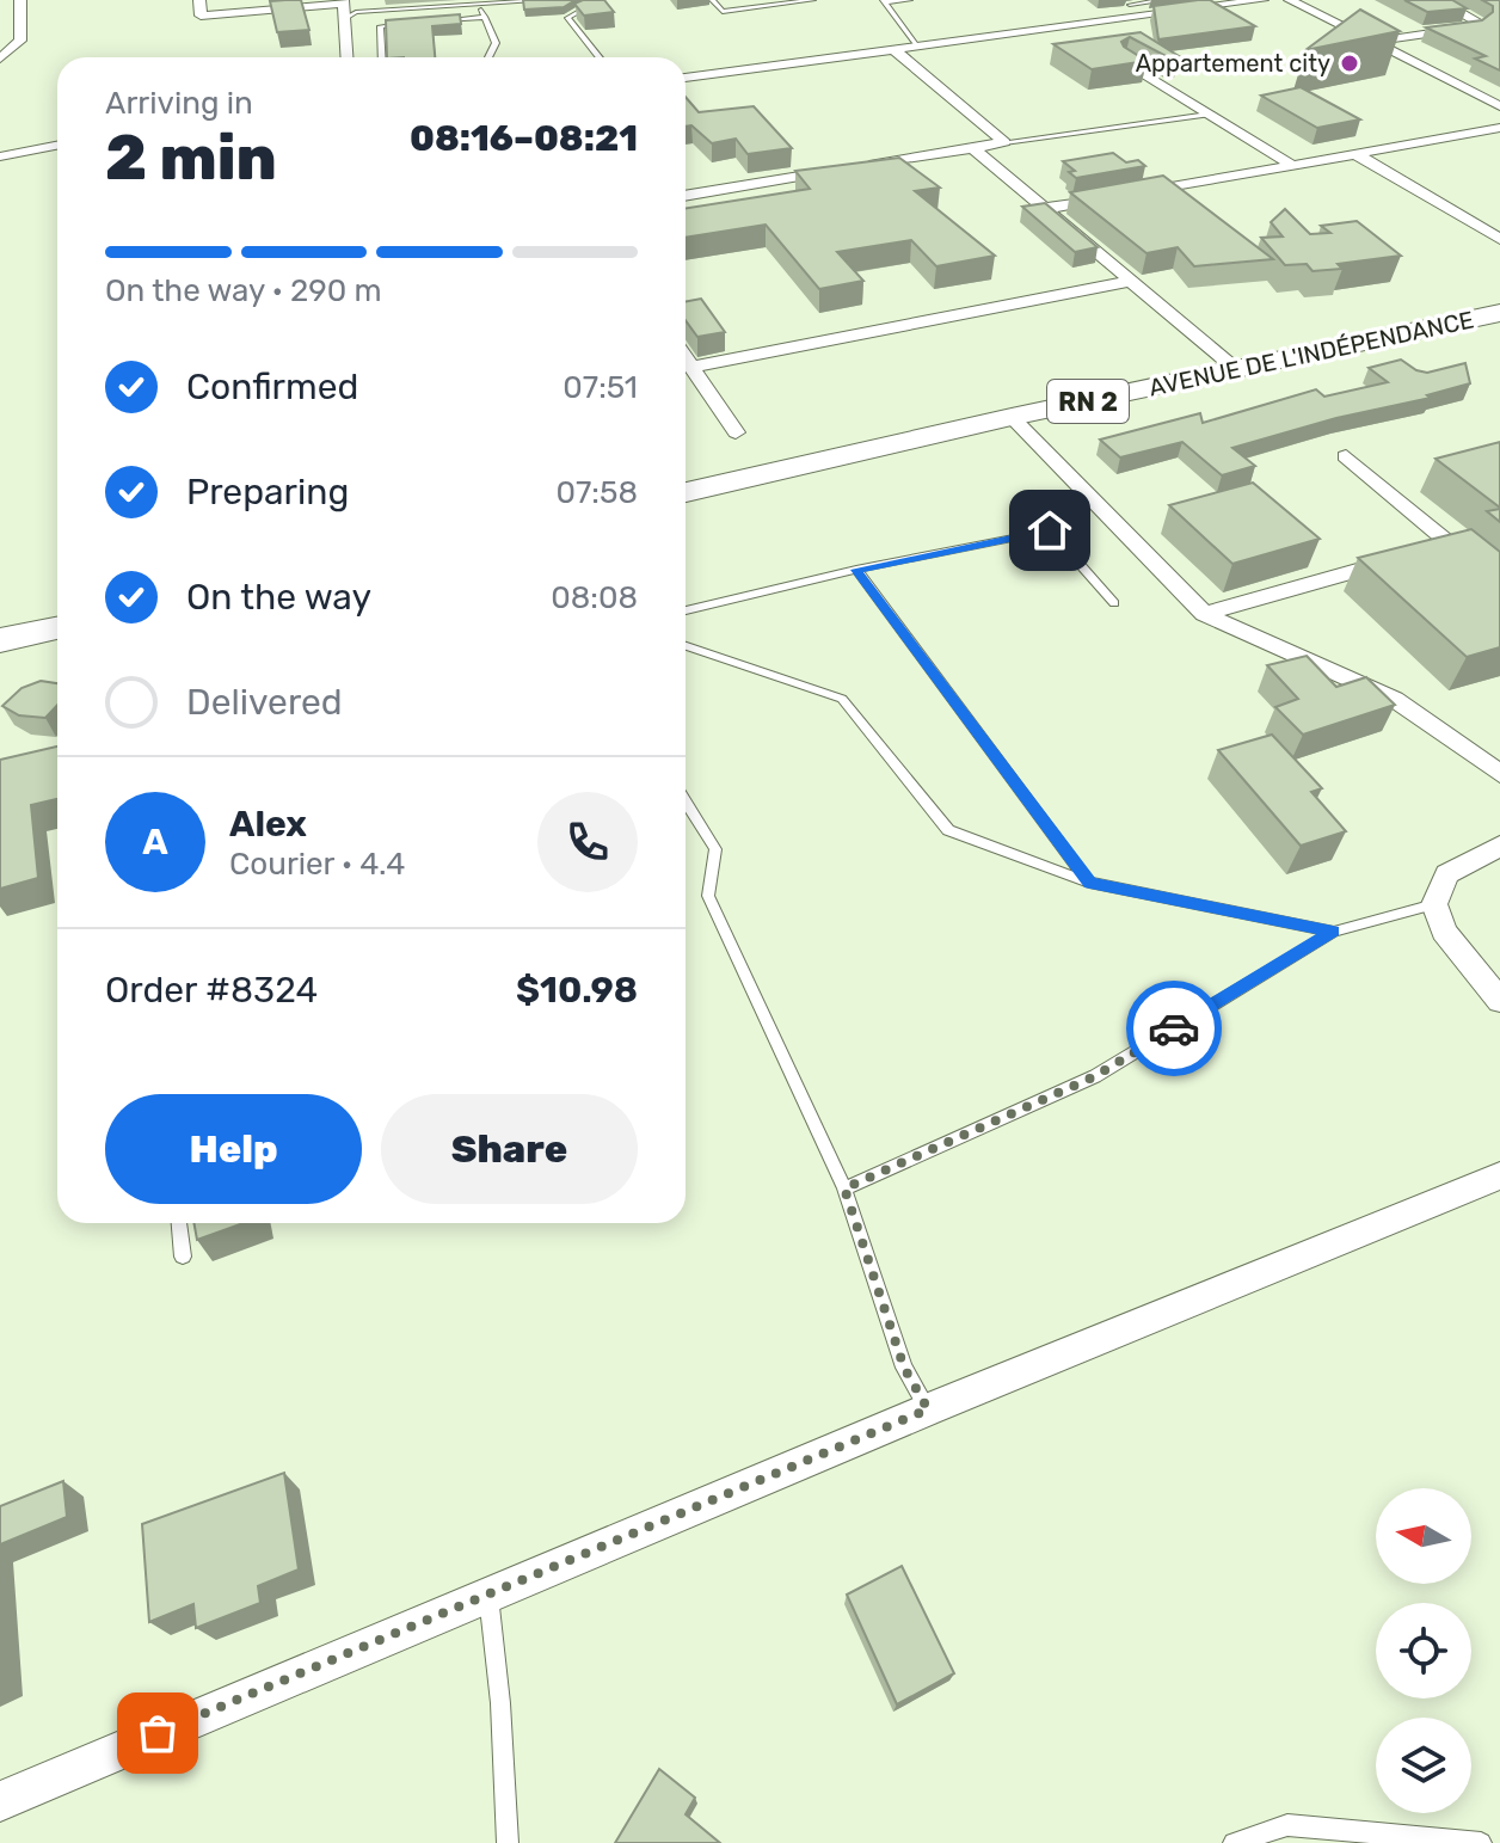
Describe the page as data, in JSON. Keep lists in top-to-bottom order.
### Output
{
  "streets": {
    "main road": ["AVENUE DE L'INDÉPENDANCE", "RN 2"]
  },
  "places": ["Appartement city"],
  "north": "left",
  "page": {
    "heading": ["2 min", "Arriving in", "08:16–08:21"],
    "panel": [
      "Alex",
      "Courier · 4.4",
      "Order #8324",
      "$10.98"
    ],
    "bar": "On the way · 290 m",
    "list": [
      ["Confirmed", "07:51"],
      ["Preparing", "07:58"],
      ["On the way", "08:08"],
      "Delivered"
    ],
    "round": "A",
    "buttons": ["Help", "Share"]
  }
}
